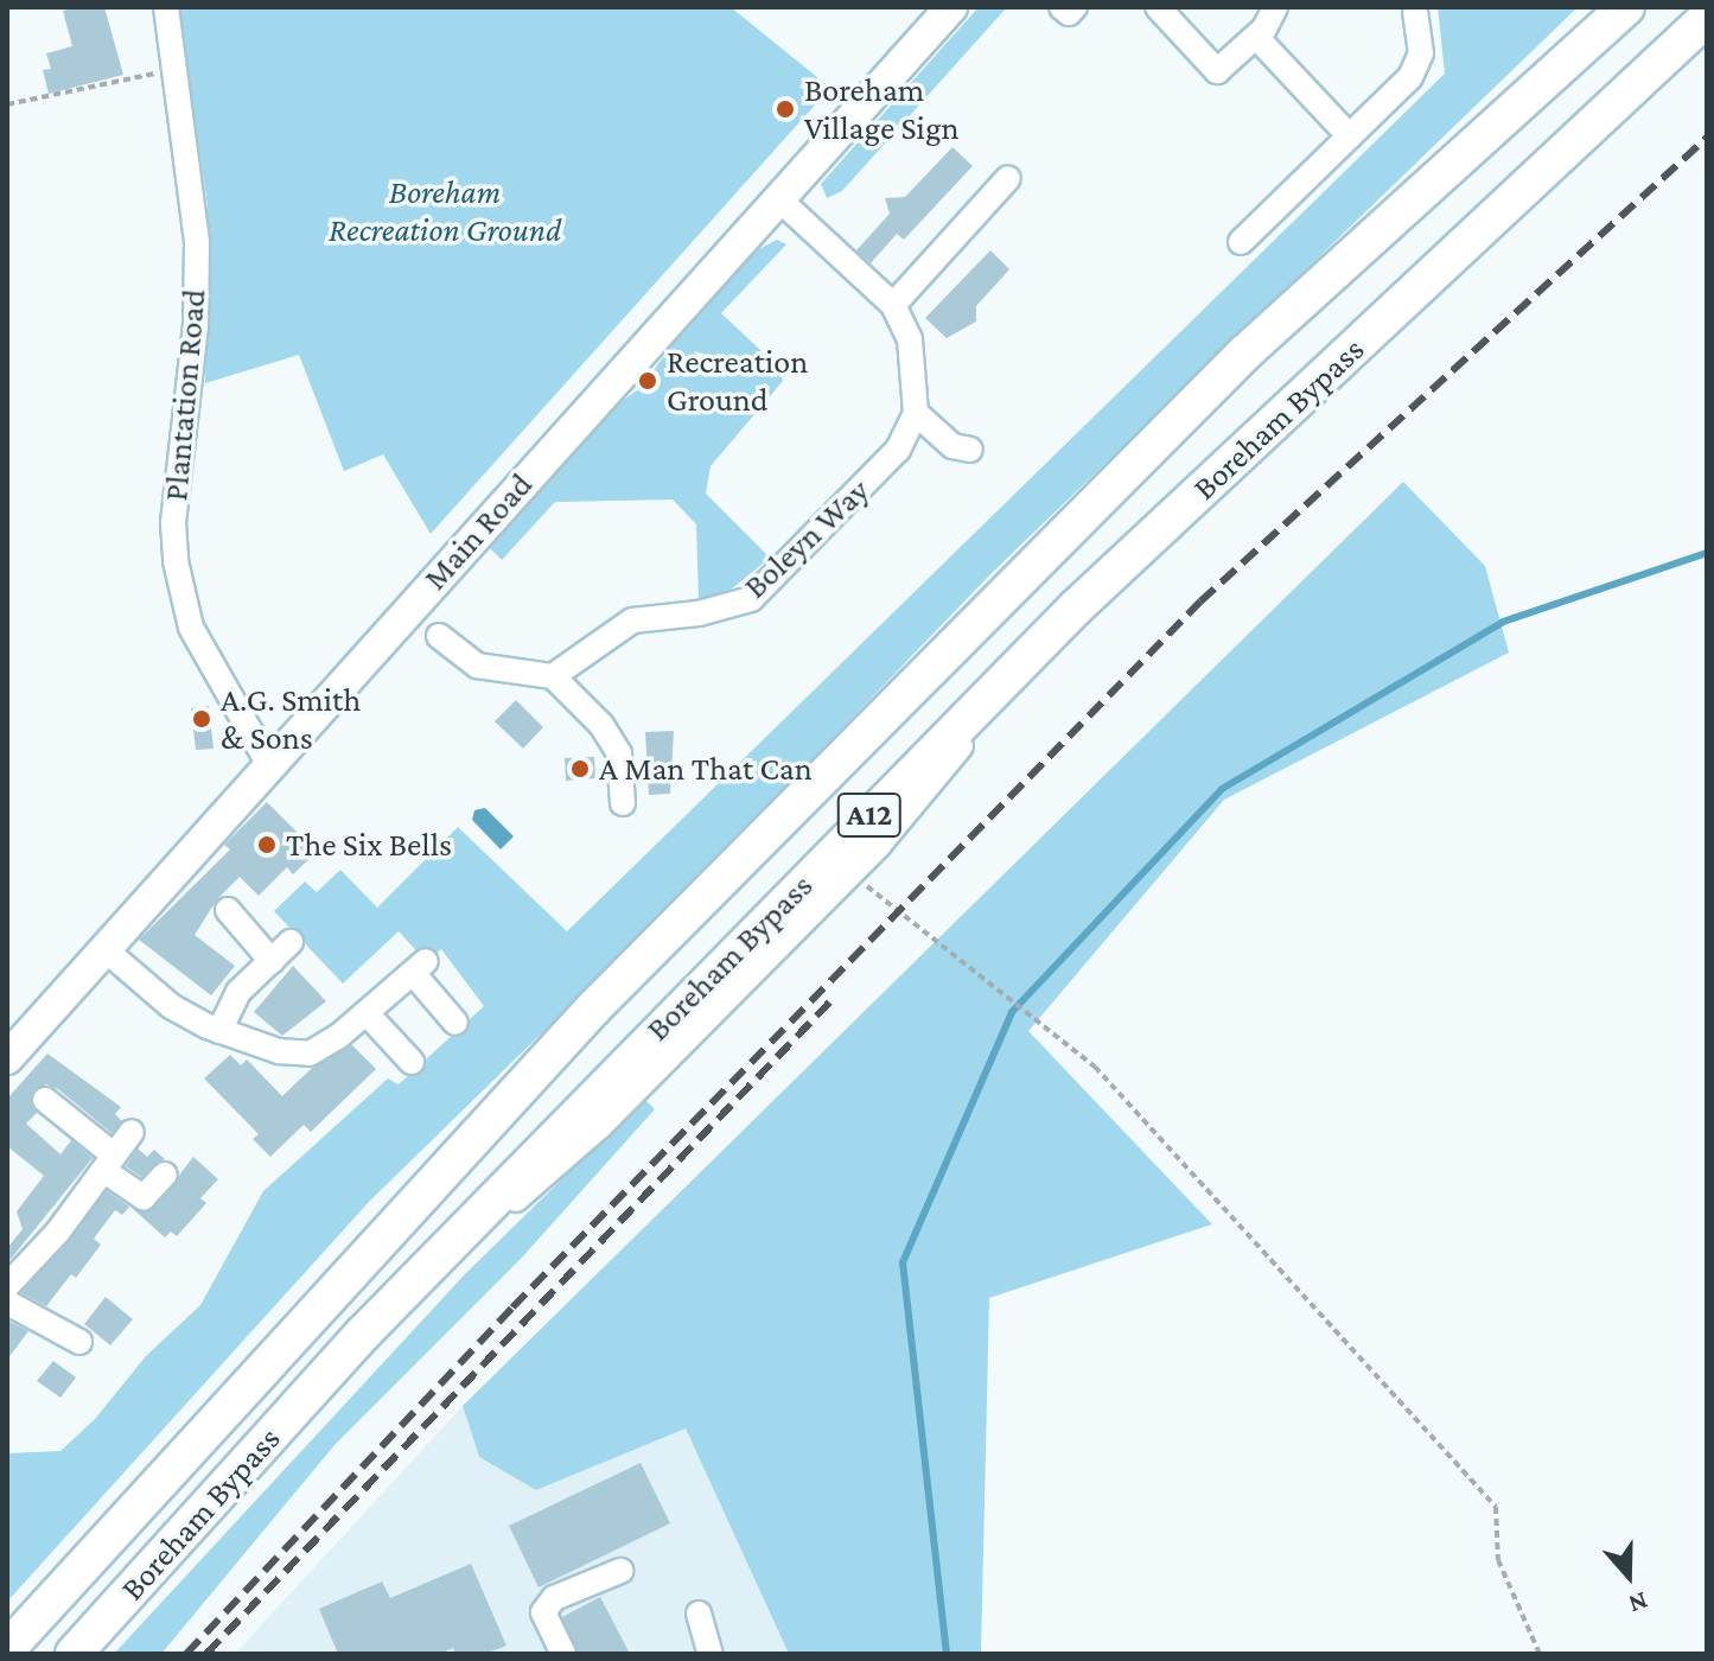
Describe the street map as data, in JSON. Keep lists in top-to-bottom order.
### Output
{
  "streets": {
    "highway": ["Boreham Bypass", "A12"],
    "main road": ["Main Road"],
    "street": ["Plantation Road", "Boleyn Way"]
  },
  "crossings": [
    ["Plantation Road", "Main Road"]
  ],
  "parks": ["Boreham Recreation Ground"],
  "places": [
    "Boreham Village Sign",
    "Recreation Ground",
    "A.G. Smith & Sons",
    "A Man That Can",
    "The Six Bells"
  ],
  "north": "bottom"
}
